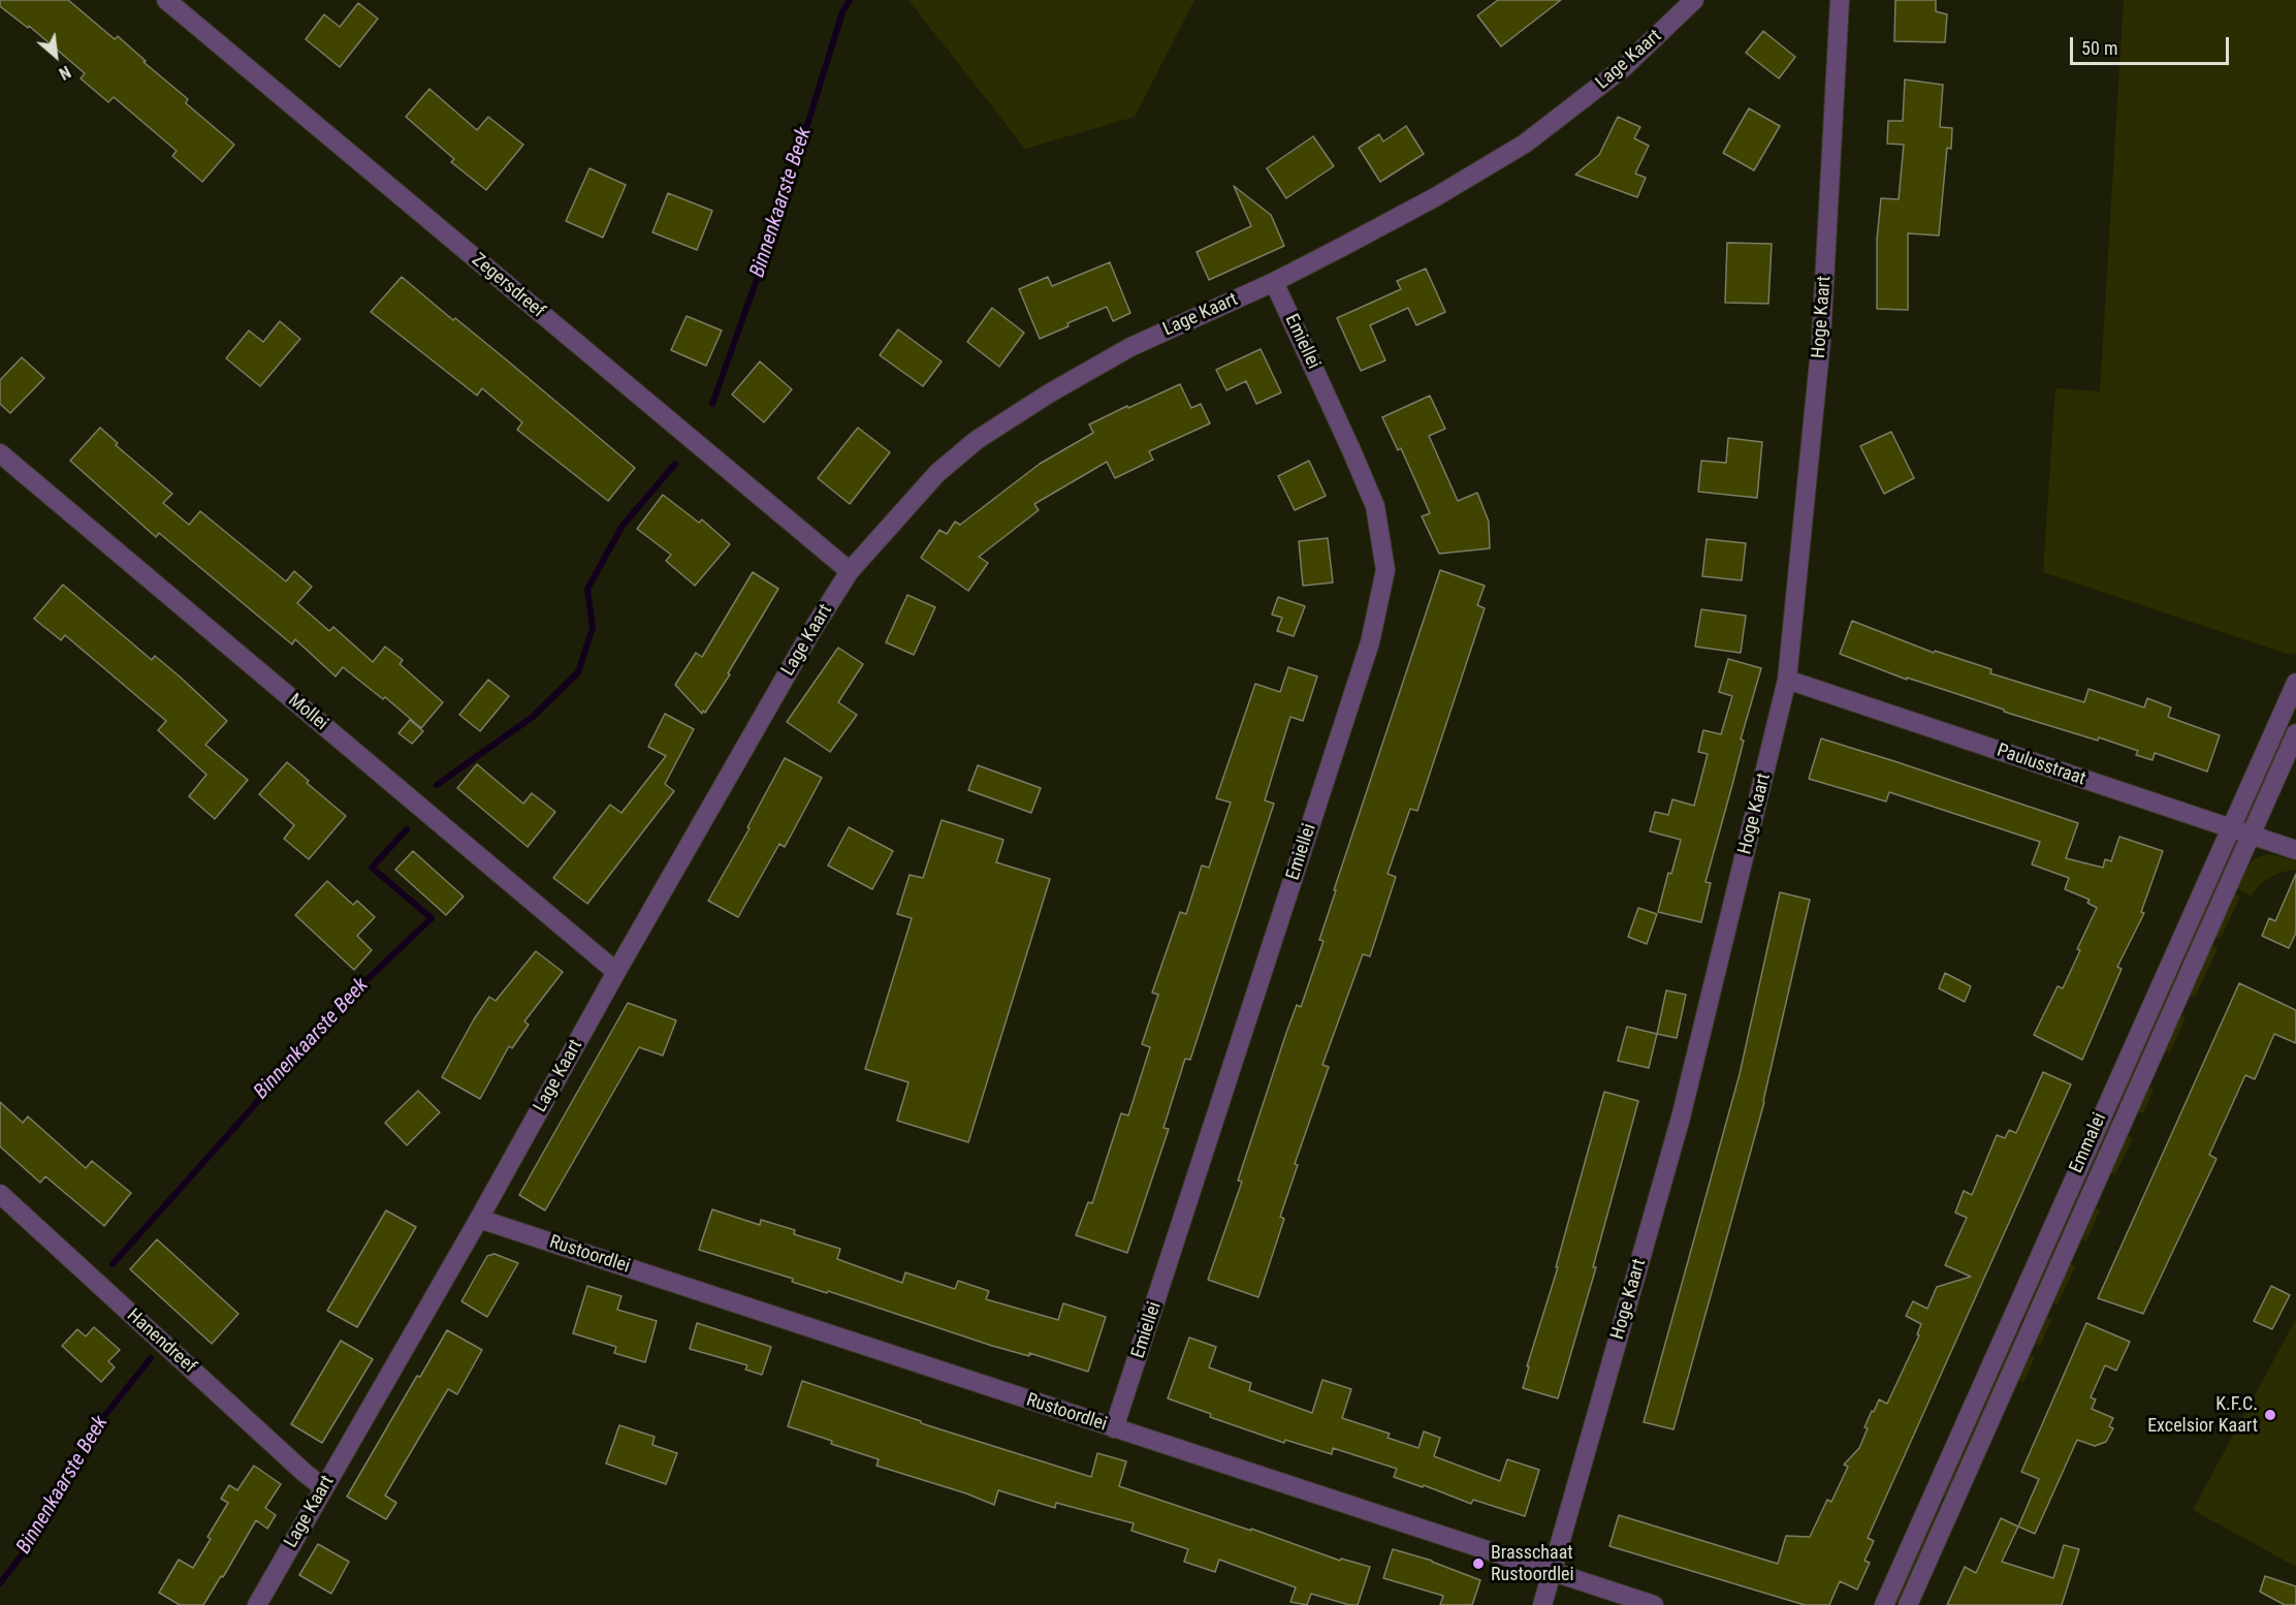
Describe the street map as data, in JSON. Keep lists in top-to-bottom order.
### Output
{
  "streets": {
    "street": [
      "Lage Kaart",
      "Zegersdreef",
      "Hoge Kaart",
      "Emiellei",
      "Mollei",
      "Paulusstraat",
      "Emmalei",
      "Rustoordlei",
      "Hanendreef"
    ]
  },
  "crossings": [
    ["Lage Kaart", "Zegersdreef"],
    ["Lage Kaart", "Emiellei"],
    ["Lage Kaart", "Mollei"],
    ["Lage Kaart", "Rustoordlei"],
    ["Lage Kaart", "Hanendreef"],
    ["Hoge Kaart", "Paulusstraat"],
    ["Hoge Kaart", "Rustoordlei"],
    ["Emiellei", "Rustoordlei"],
    ["Paulusstraat", "Emmalei"]
  ],
  "water": ["Binnenkaarste Beek"],
  "places": ["K.F.C. Excelsior Kaart", "Brasschaat Rustoordlei"],
  "scale_bar": "50 m",
  "north": "bottom right"
}
